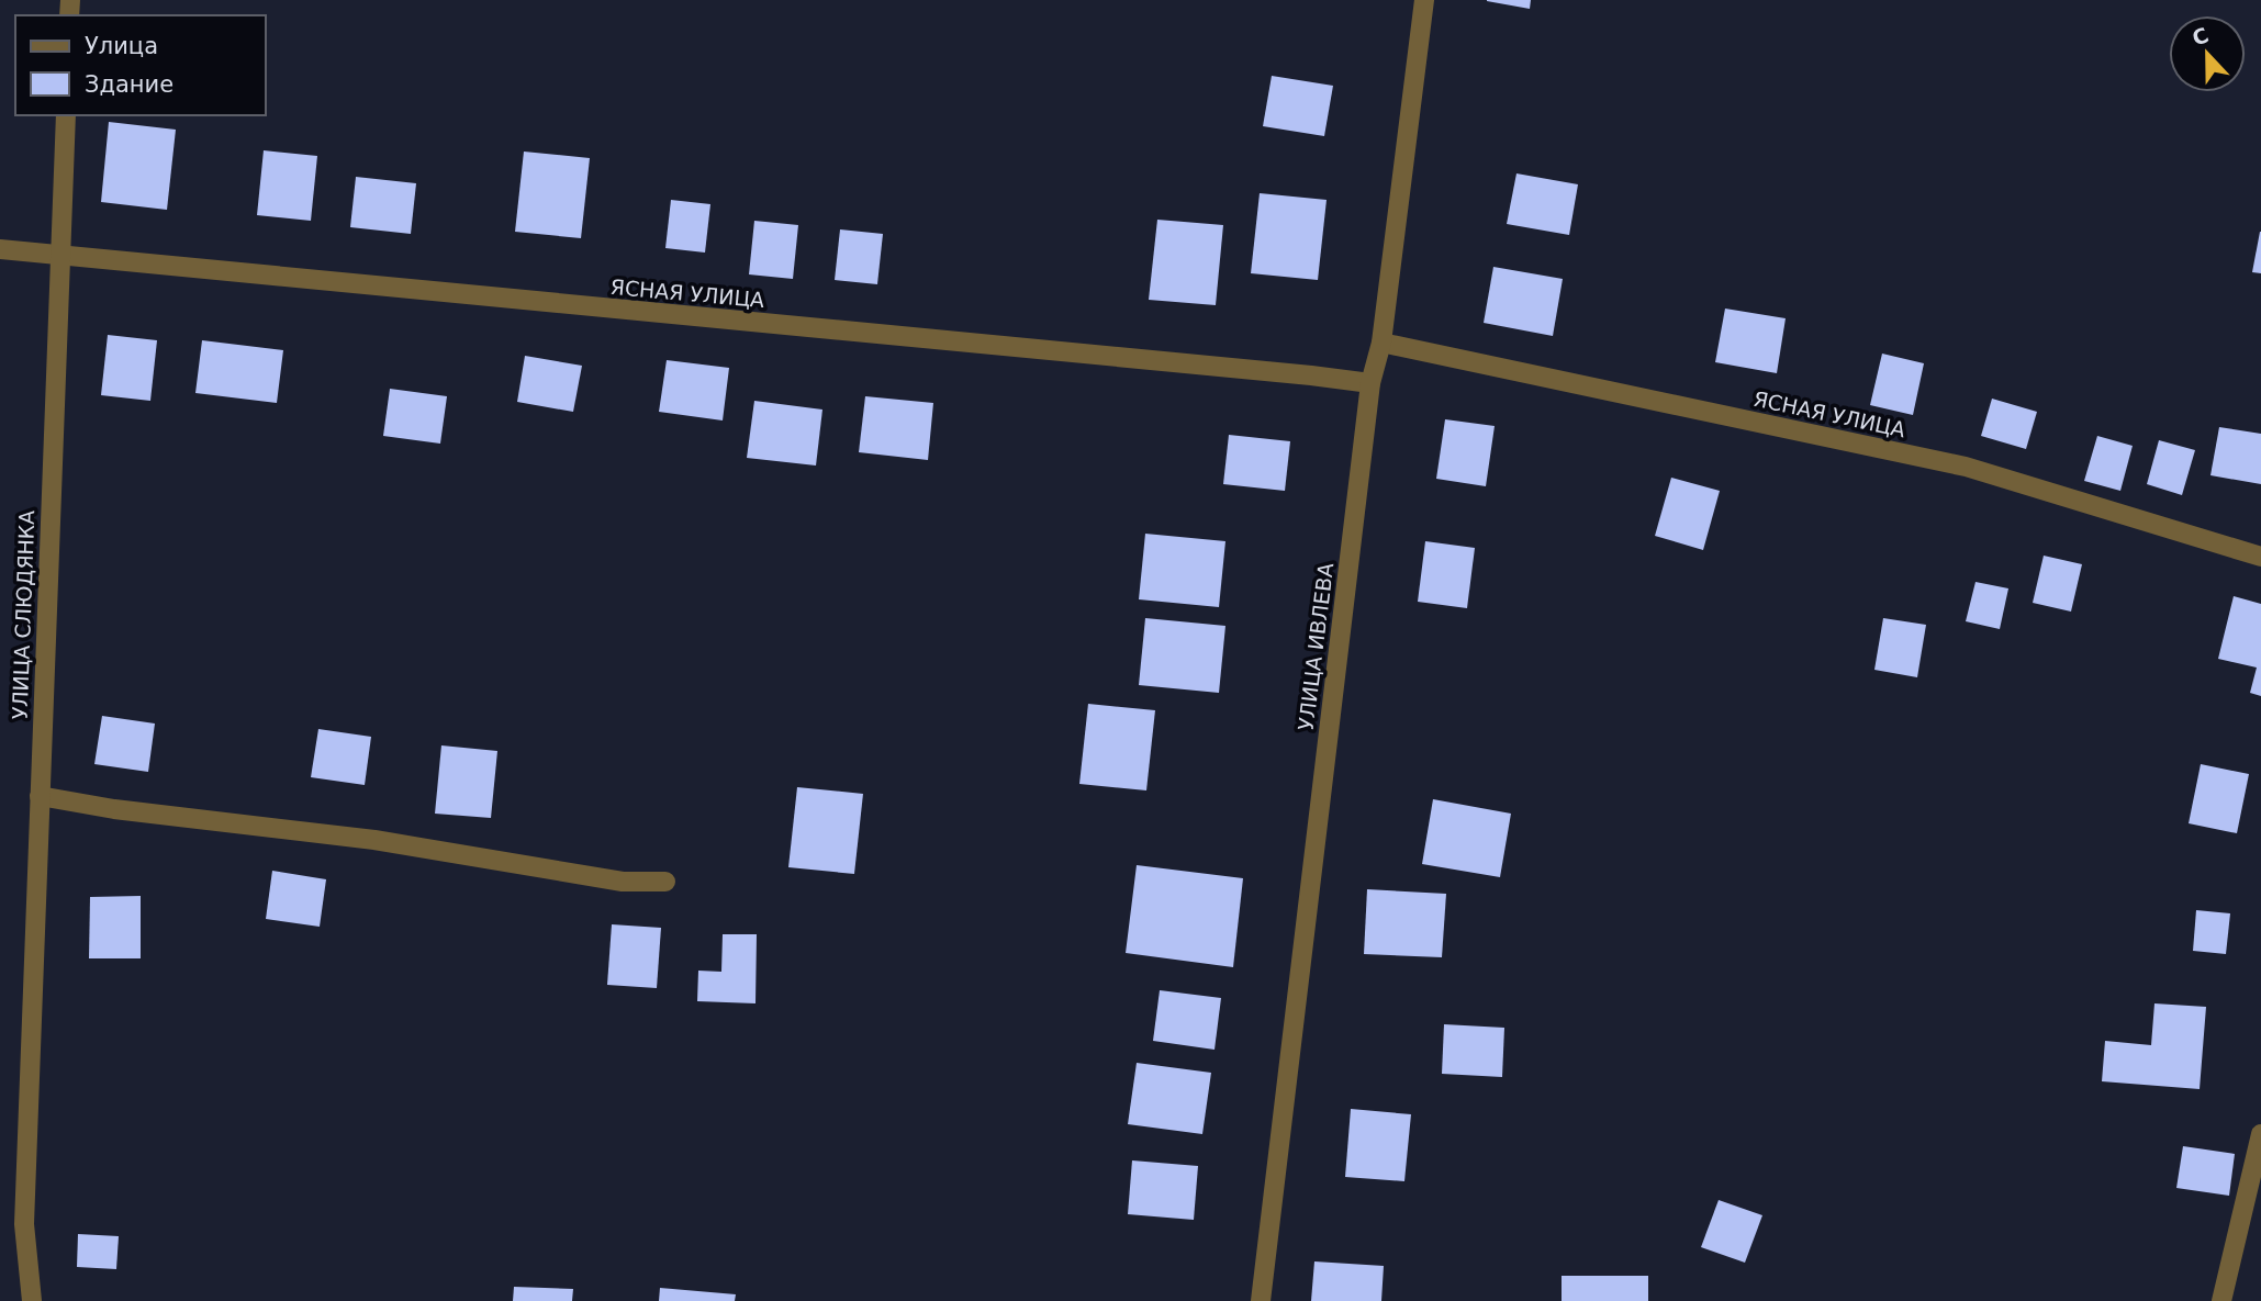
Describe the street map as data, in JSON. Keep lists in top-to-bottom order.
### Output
{
  "streets": {
    "street": ["ЯСНАЯ УЛИЦА", "УЛИЦА СЛЮДЯНКА", "УЛИЦА ИВЛЕВА"]
  },
  "crossings": [
    ["ЯСНАЯ УЛИЦА", "УЛИЦА СЛЮДЯНКА"],
    ["ЯСНАЯ УЛИЦА", "УЛИЦА ИВЛЕВА"]
  ],
  "legend": ["Улица", "Здание"],
  "north": "top"
}
